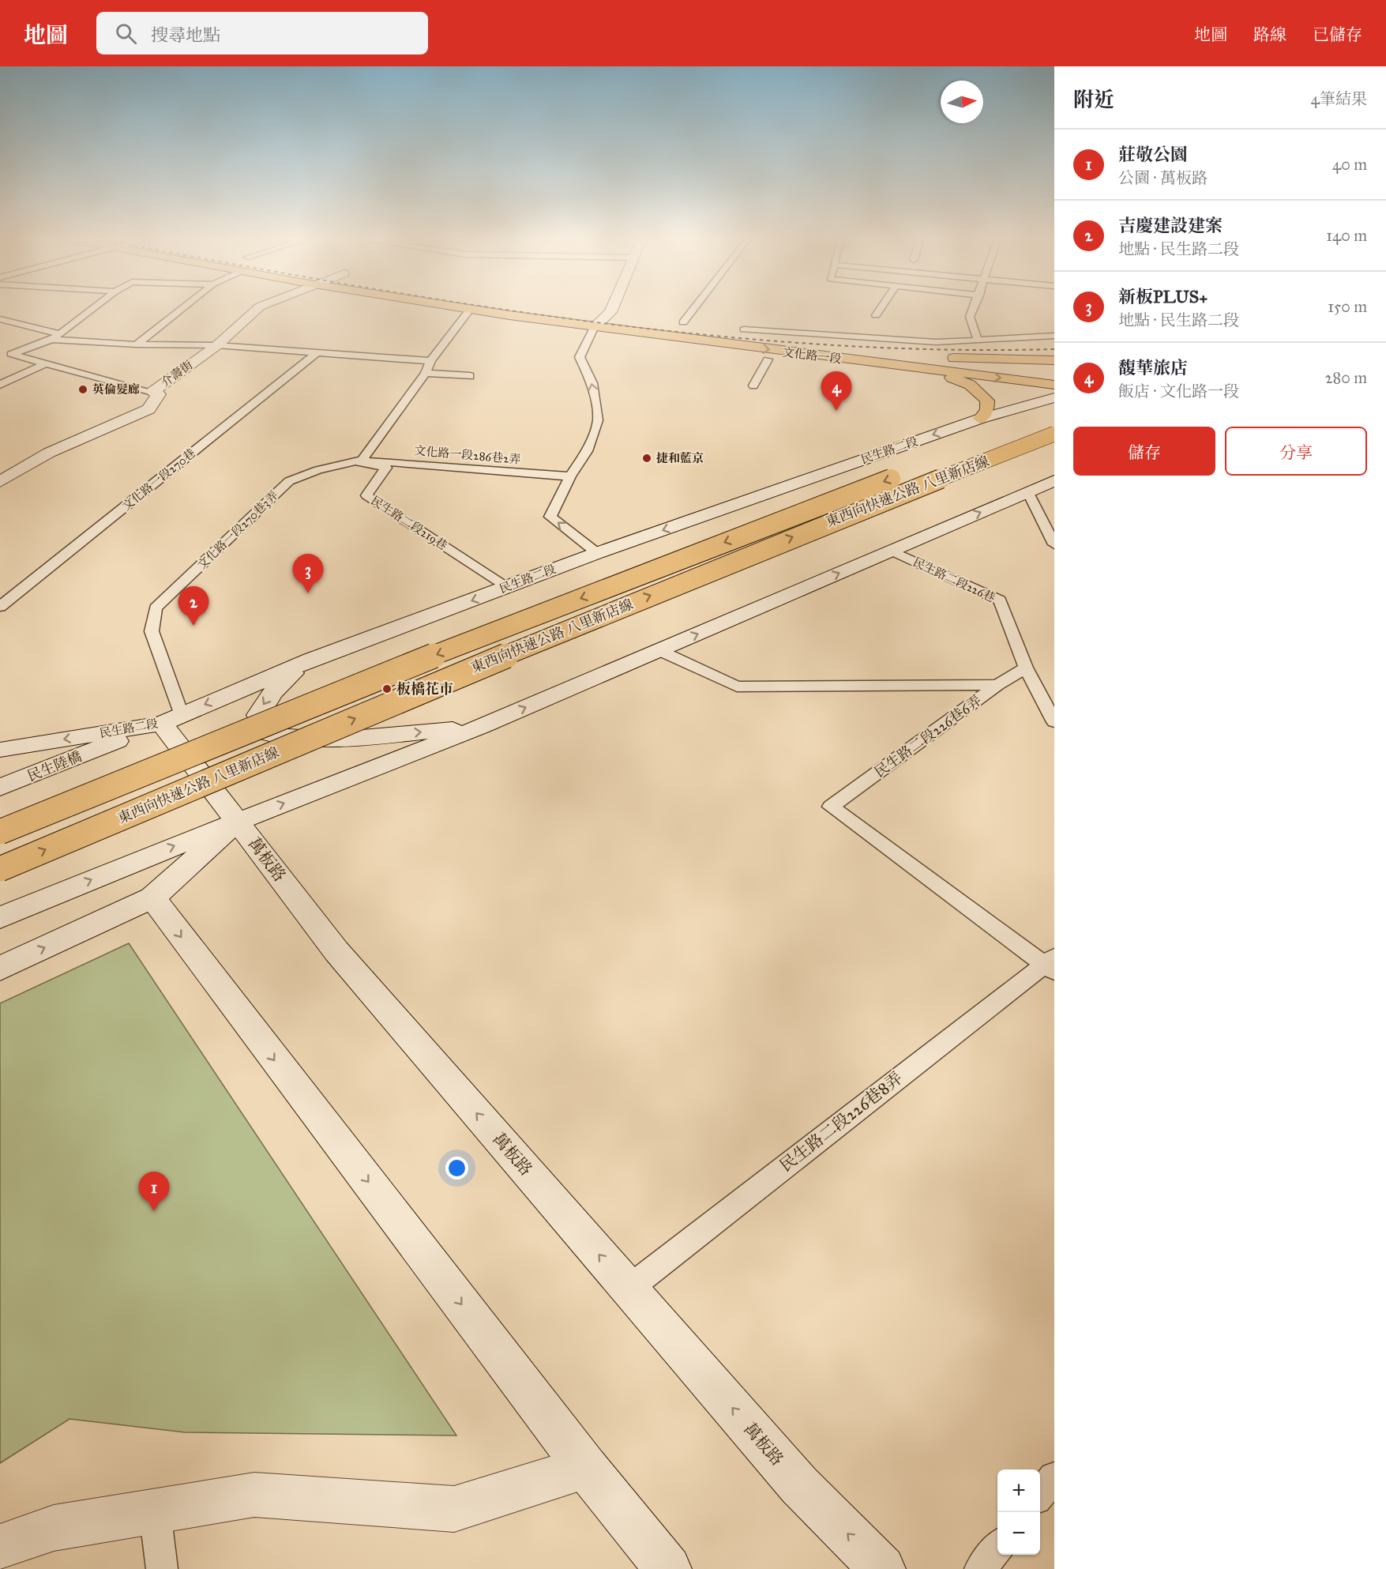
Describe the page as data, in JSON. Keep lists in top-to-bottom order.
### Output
{
  "streets": {
    "main road": [
      "文化路一段",
      "介壽街",
      "民生路二段",
      "東西向快速公路 八里新店線",
      "民生陸橋",
      "萬板路"
    ],
    "lane": [
      "文化路一段286巷2弄",
      "文化路一段270巷",
      "民生路二段219巷",
      "文化路一段270巷3弄",
      "民生路二段226巷",
      "民生路二段226巷6弄",
      "民生路二段226巷8弄"
    ]
  },
  "crossings": [
    ["民生路二段", "民生路二段219巷"],
    ["民生路二段", "文化路一段270巷3弄"],
    ["民生路二段", "民生陸橋"],
    ["民生路二段", "萬板路"],
    ["文化路一段286巷2弄", "民生路二段219巷"],
    ["文化路一段286巷2弄", "文化路一段270巷3弄"],
    ["民生路二段219巷", "文化路一段270巷3弄"],
    ["文化路一段270巷3弄", "民生陸橋"],
    ["文化路一段270巷3弄", "萬板路"],
    ["民生路二段226巷", "民生路二段226巷6弄"],
    ["民生路二段226巷6弄", "民生路二段226巷8弄"],
    ["民生陸橋", "萬板路"],
    ["萬板路", "民生路二段226巷8弄"]
  ],
  "places": ["英倫髮廊", "捷和藍京", "板橋花市"],
  "north": "right",
  "page": {
    "header": "地圖",
    "search": "搜尋地點",
    "nav": ["地圖", "路線", "已儲存"],
    "heading": ["附近", "4筆結果"],
    "list": [
      {
        "mark": "1",
        "name": "莊敬公園",
        "note": "公園 · 萬板路",
        "value": "40 m"
      },
      {
        "mark": "2",
        "name": "吉慶建設建案",
        "note": "地點 · 民生路二段",
        "value": "140 m"
      },
      {
        "mark": "3",
        "name": "新板PLUS+",
        "note": "地點 · 民生路二段",
        "value": "150 m"
      },
      {
        "mark": "4",
        "name": "馥華旅店",
        "note": "飯店 · 文化路一段",
        "value": "280 m"
      }
    ],
    "pins": [
      "4",
      "3",
      "2",
      "1"
    ],
    "buttons": ["儲存", "分享"],
    "map_buttons": ["+", "−"]
  }
}
